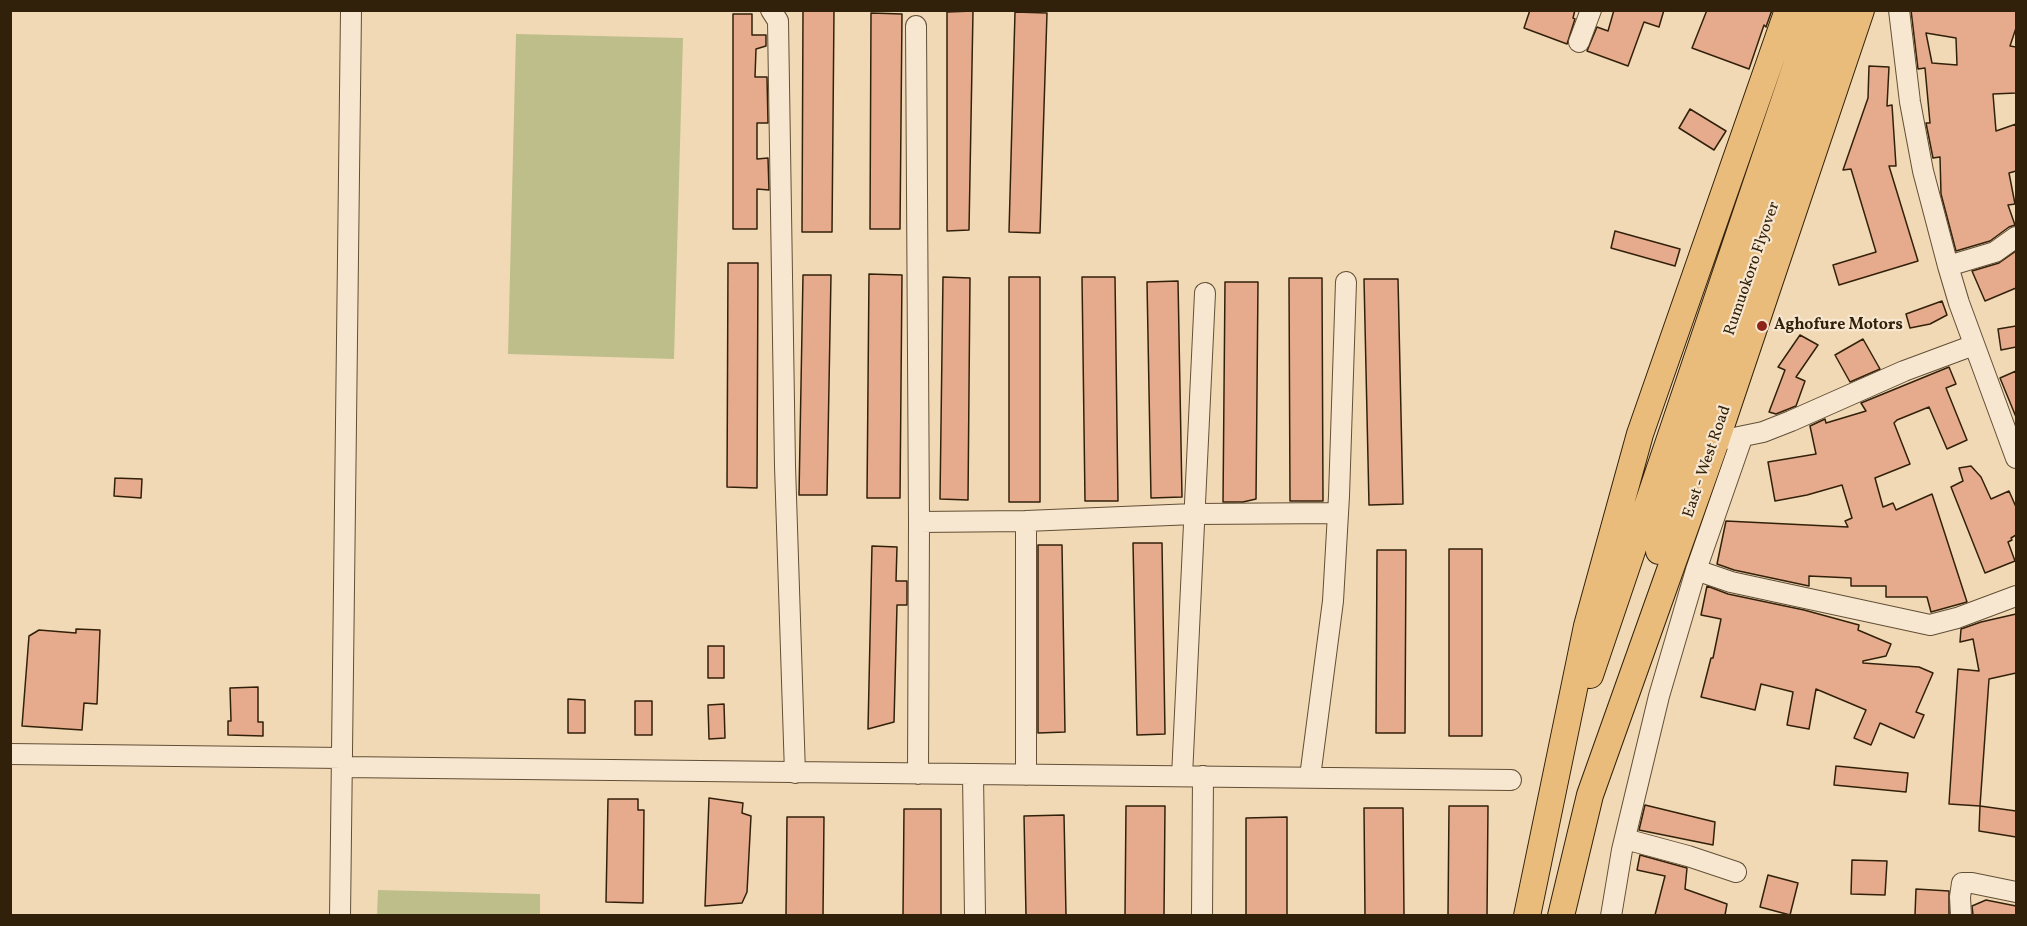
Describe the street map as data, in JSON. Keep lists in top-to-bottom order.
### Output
{
  "streets": {
    "main road": ["Rumuokoro Flyover", "East - West Road"]
  },
  "places": ["Aghofure Motors"]
}
